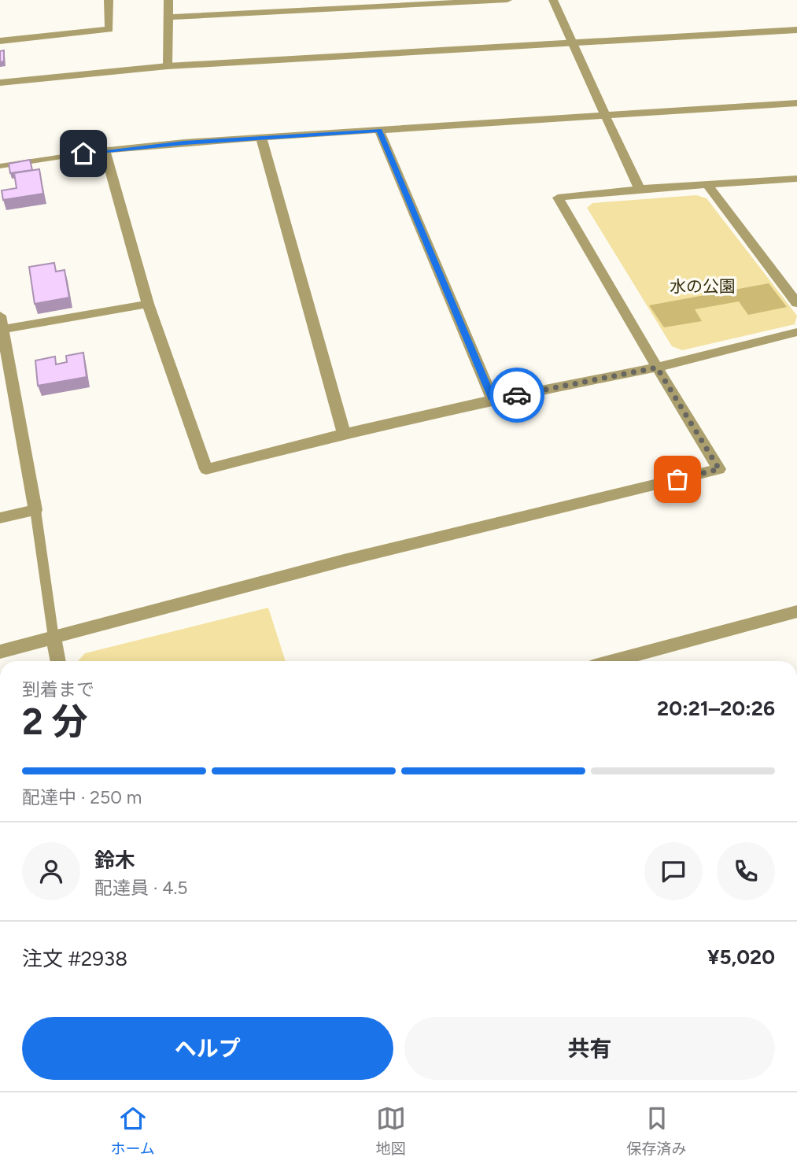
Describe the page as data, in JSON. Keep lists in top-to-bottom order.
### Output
{
  "parks": ["水の公園"],
  "page": {
    "heading": ["2 分", "到着まで", "20:21–20:26"],
    "panel": [
      "鈴木",
      "配達員 · 4.5",
      "注文 #2938",
      "¥5,020"
    ],
    "bar": "配達中 · 250 m",
    "buttons": ["ヘルプ", "共有"],
    "tabs": ["ホーム", "地図", "保存済み"]
  }
}
